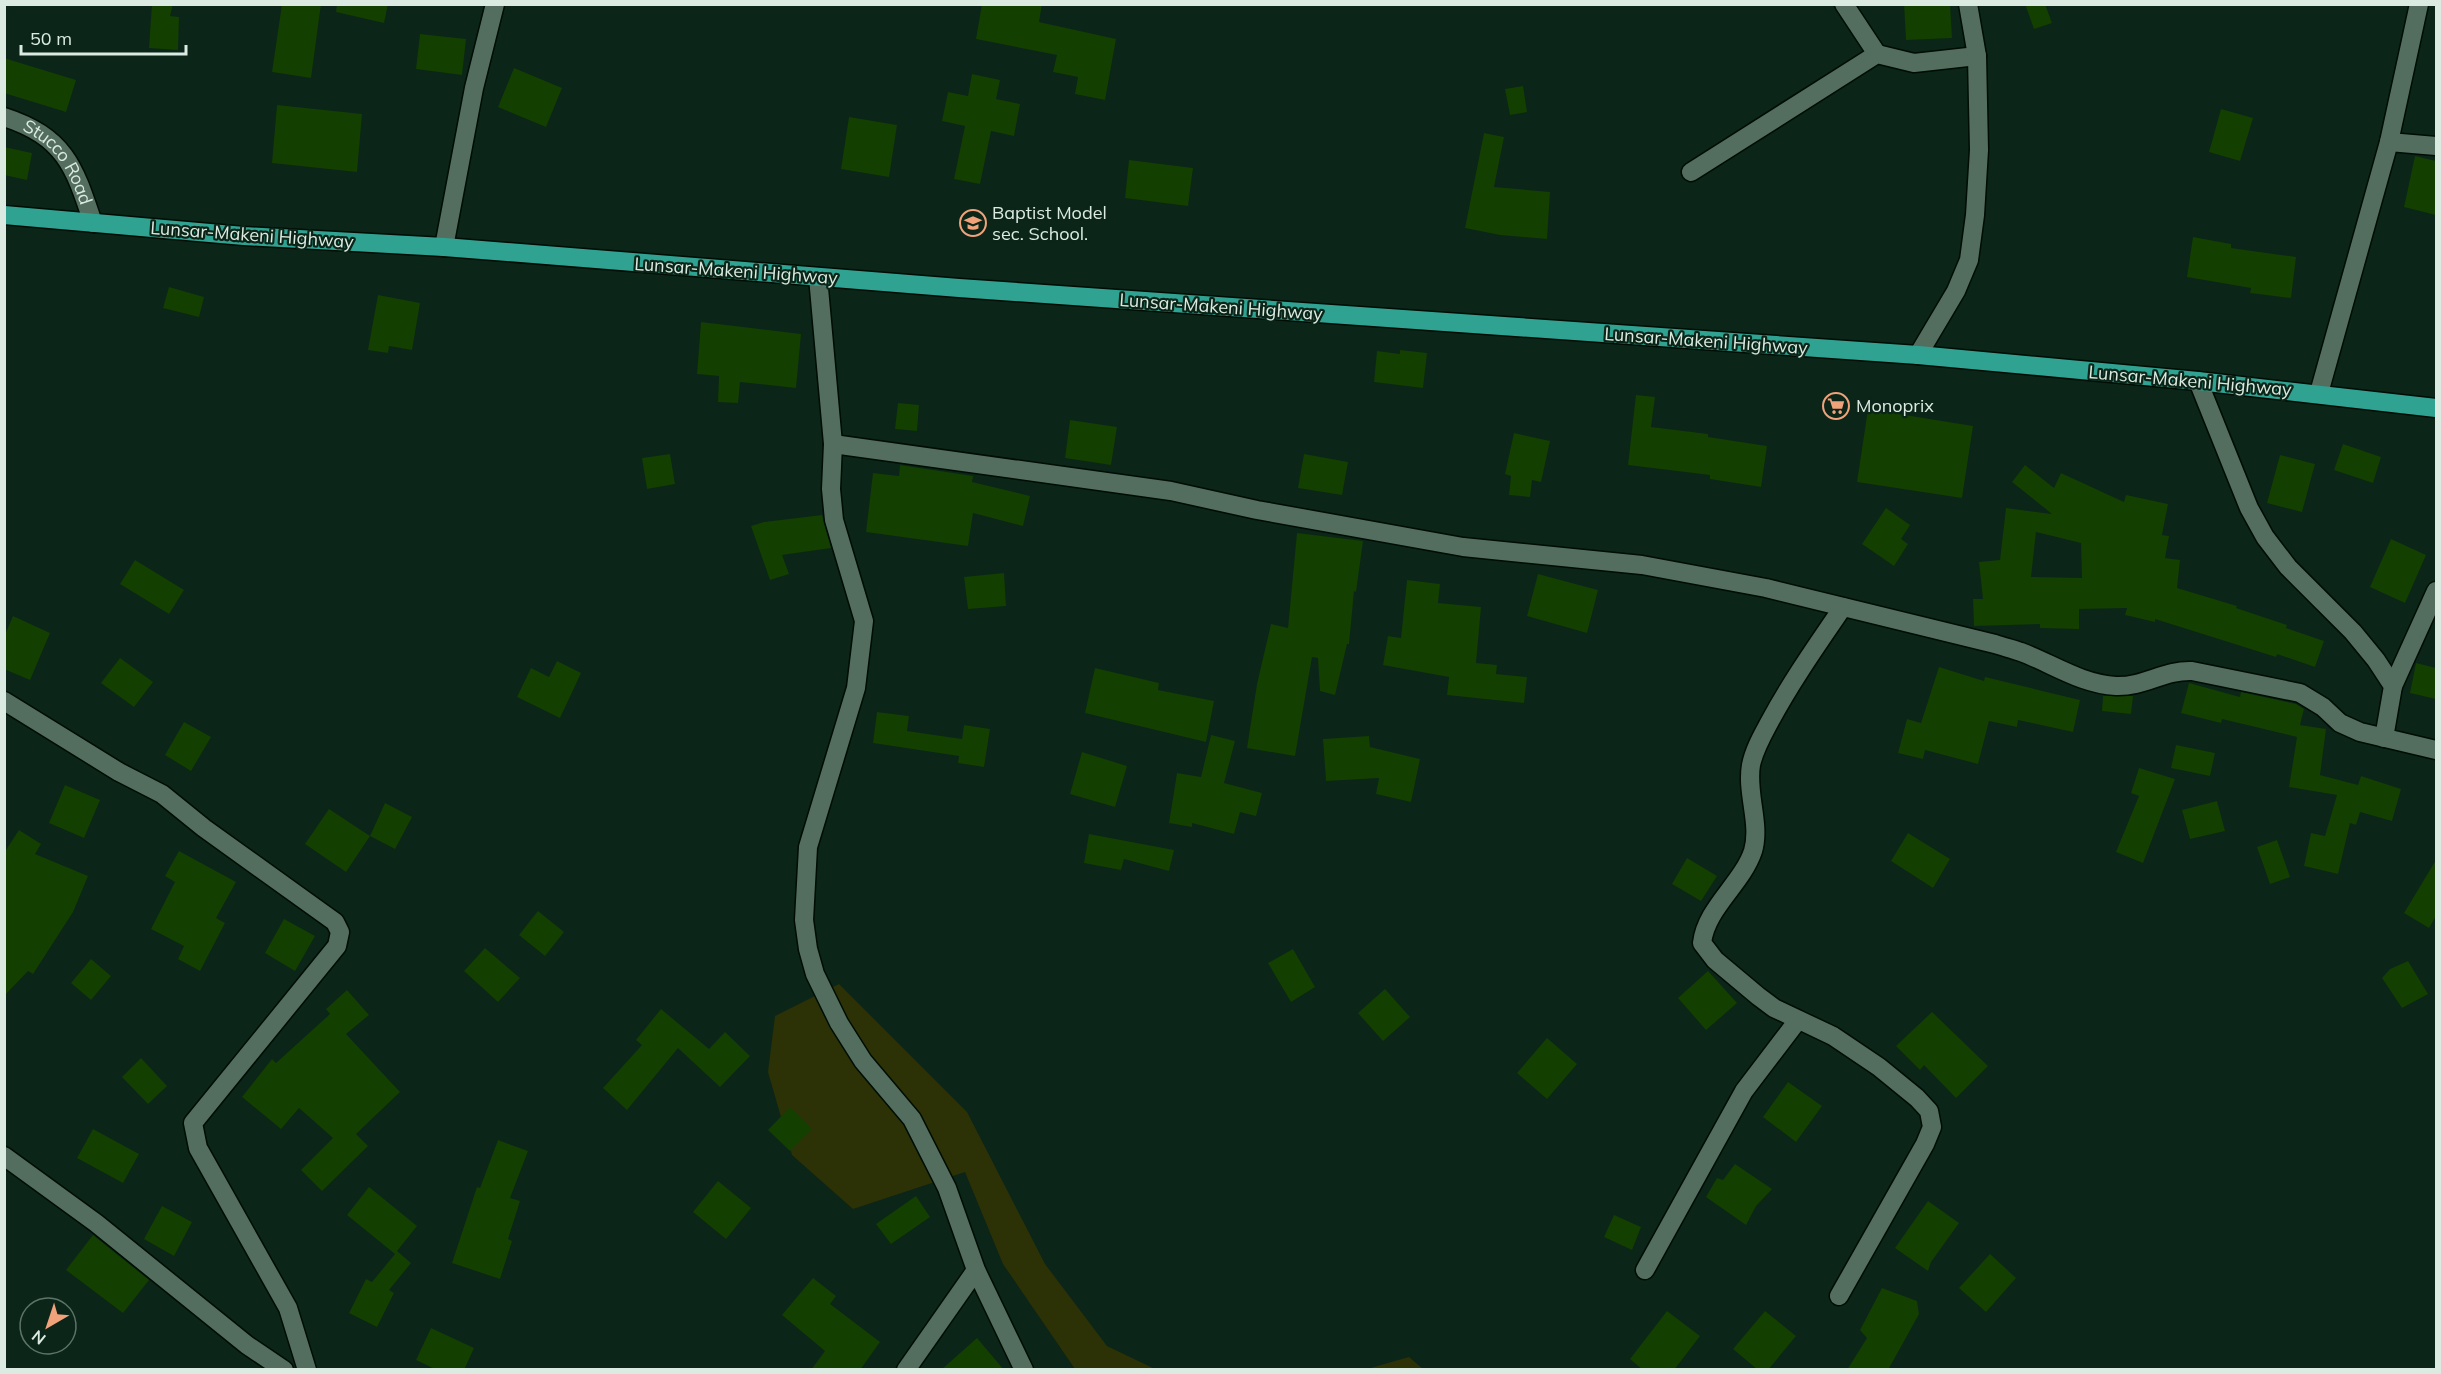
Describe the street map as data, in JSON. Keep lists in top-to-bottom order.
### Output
{
  "streets": {
    "main road": ["Lunsar-Makeni Highway"],
    "street": ["Stucco Road"]
  },
  "crossings": [
    ["Stucco Road", "Lunsar-Makeni Highway"]
  ],
  "places": {
    "school or university": ["Baptist Model sec. School."],
    "supermarket": ["Monoprix"]
  },
  "scale_bar": "50 m",
  "north": "bottom left"
}
